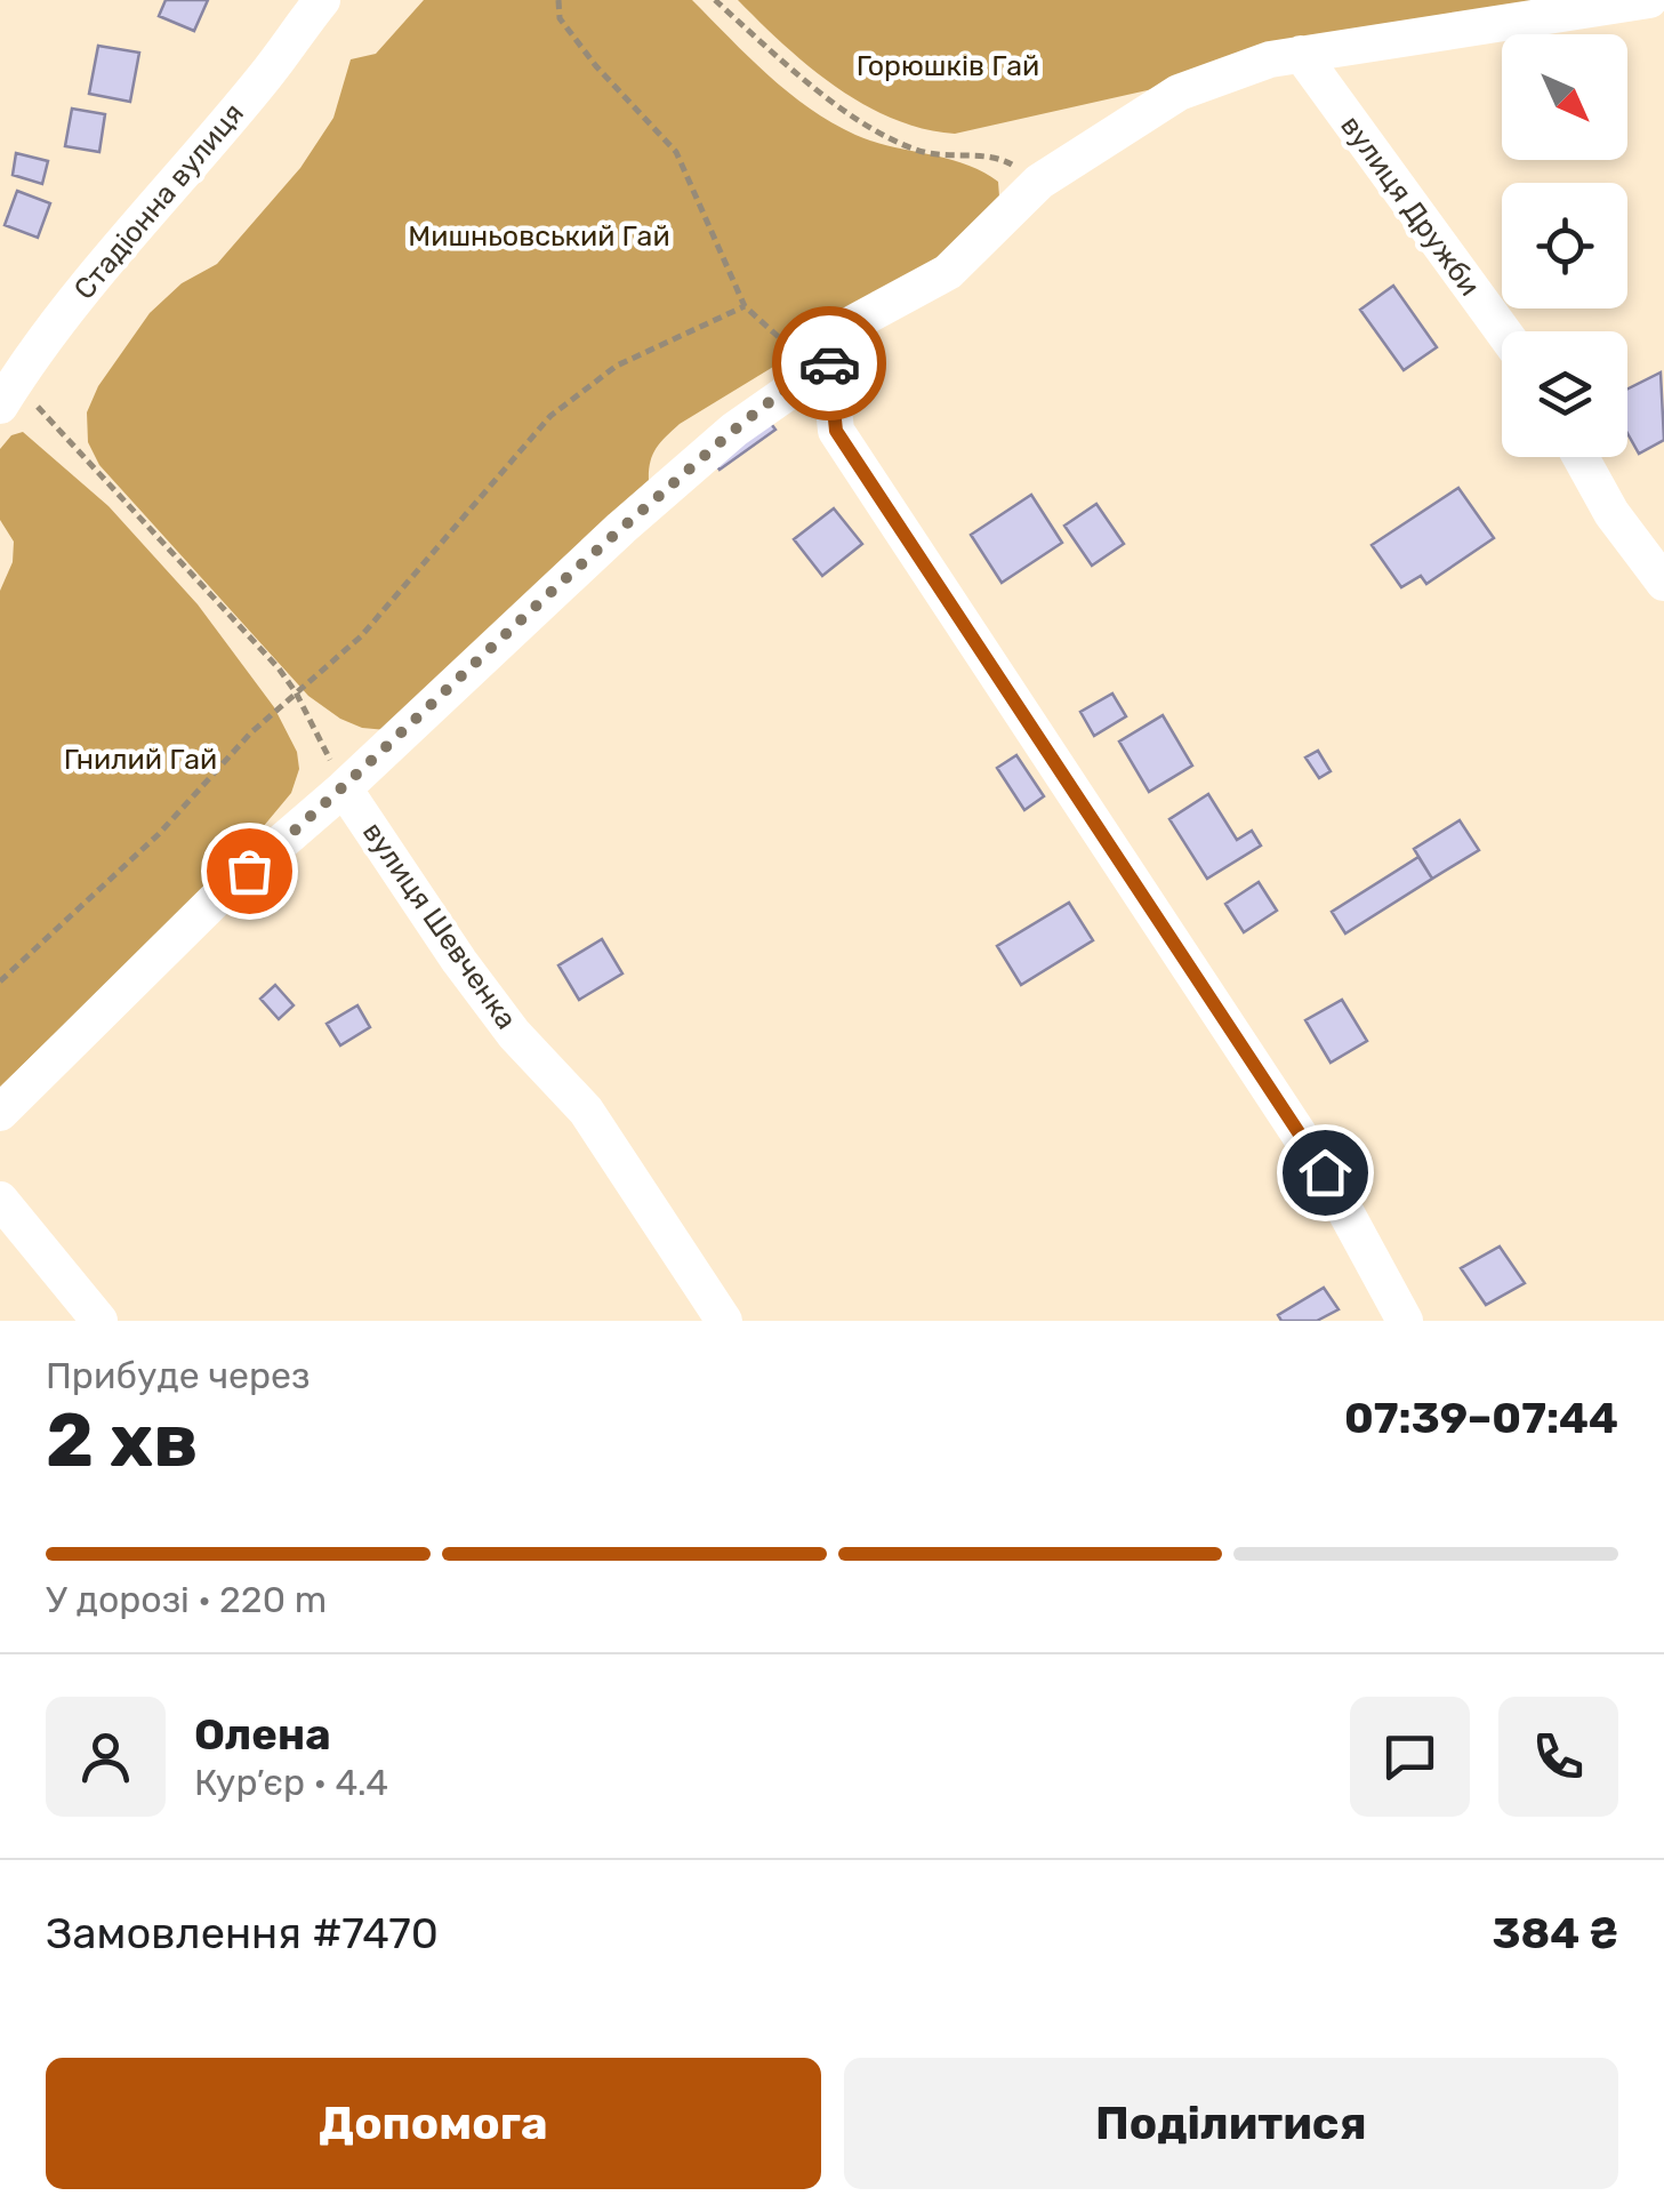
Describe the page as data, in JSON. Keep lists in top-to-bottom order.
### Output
{
  "streets": {
    "street": ["Стадіонна вулиця", "вулиця Дружби", "вулиця Шевченка"]
  },
  "parks": ["Горюшків Гай", "Мишньовський Гай", "Гнилий Гай"],
  "north": "bottom right",
  "page": {
    "heading": ["2 хв", "Прибуде через", "07:39–07:44"],
    "panel": [
      "Олена",
      "Кур’єр · 4.4",
      "Замовлення #7470",
      "384 ₴"
    ],
    "bar": "У дорозі · 220 m",
    "buttons": ["Допомога", "Поділитися"]
  }
}
